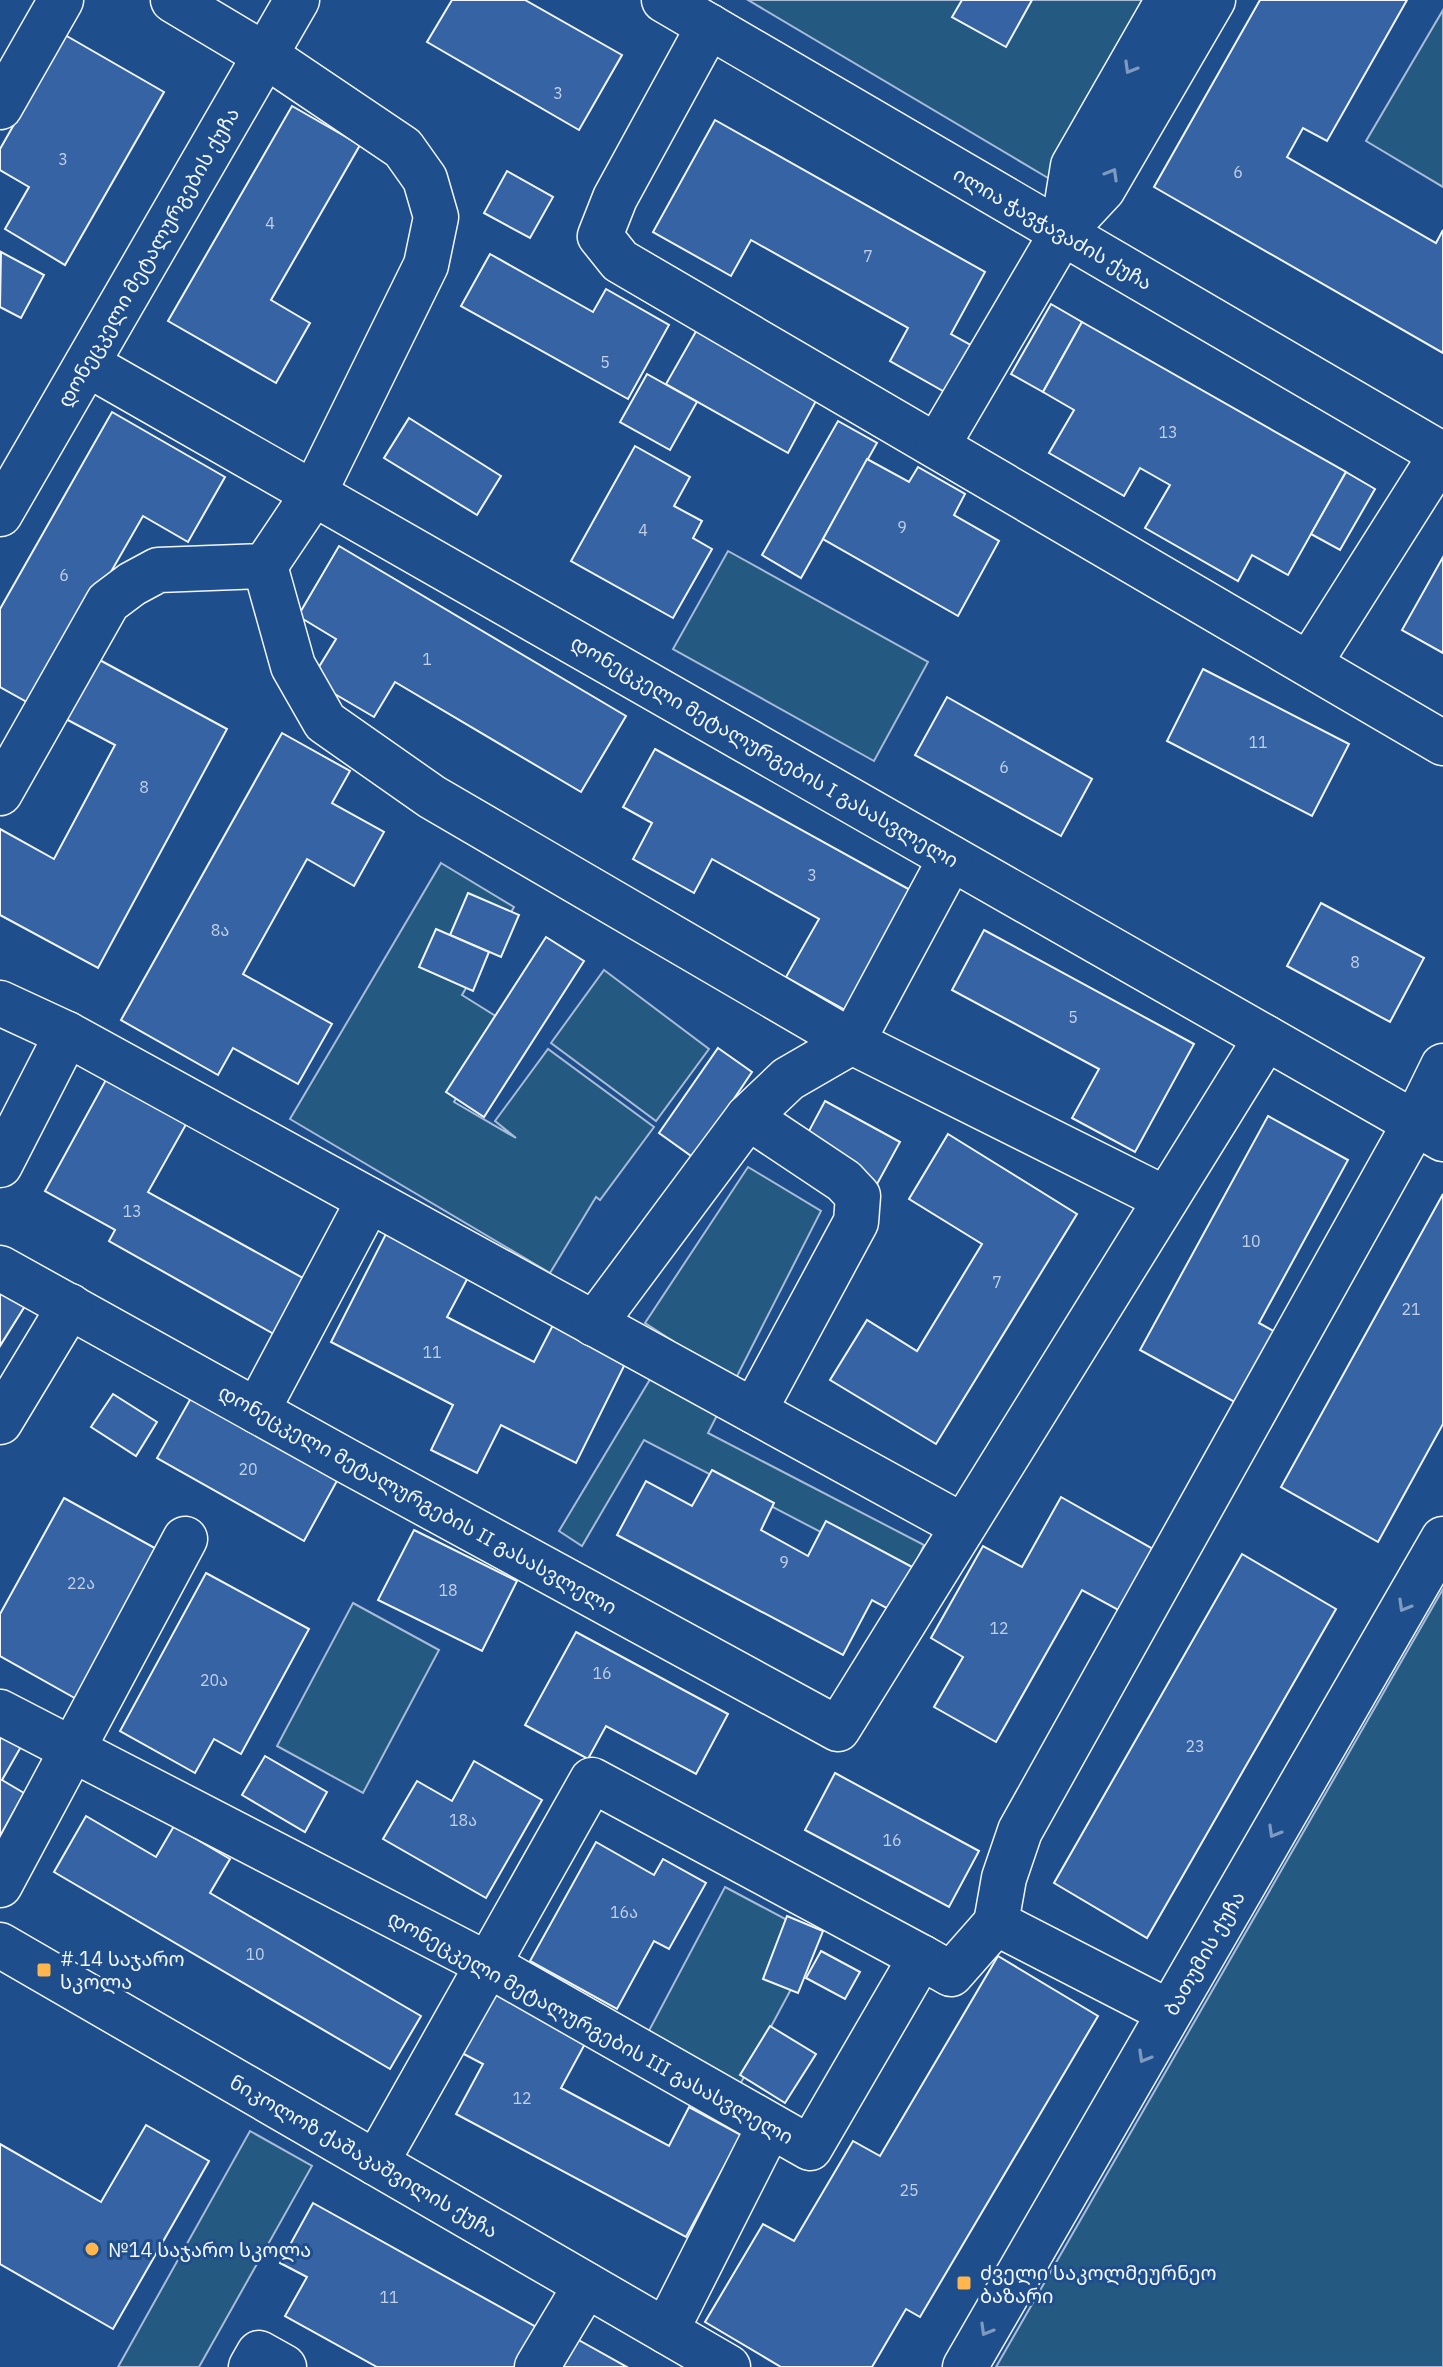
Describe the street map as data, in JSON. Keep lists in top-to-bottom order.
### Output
{
  "streets": {
    "street": [
      "ილია ჭავჭავაძის ქუჩა",
      "დონეცკელი მეტალურგების ქუჩა",
      "დონეცკელი მეტალურგების I გასასვლელი",
      "დონეცკელი მეტალურგების II გასასვლელი",
      "ბათუმის ქუჩა",
      "დონეცკელი მეტალურგების III გასასვლელი",
      "ნიკოლოზ ქაშაკაშვილის ქუჩა"
    ]
  },
  "crossings": [
    ["დონეცკელი მეტალურგების ქუჩა", "დონეცკელი მეტალურგების I გასასვლელი"]
  ],
  "places": {
    "transit": ["# 14 საჯარო სკოლა", "ძველი საკოლმეურნეო ბაზარი"],
    "other": ["№14 საჯარო სკოლა"]
  },
  "house_numbers": [
    "3",
    "3",
    "6",
    "4",
    "7",
    "5",
    "13",
    "9",
    "4",
    "6",
    "1",
    "11",
    "6",
    "8",
    "3",
    "8ა",
    "8",
    "5",
    "13",
    "10",
    "7",
    "21",
    "11",
    "20",
    "9",
    "22ა",
    "18",
    "12",
    "16",
    "20ა",
    "23",
    "18ა",
    "16",
    "16ა",
    "10",
    "12",
    "25",
    "11"
  ]
}
